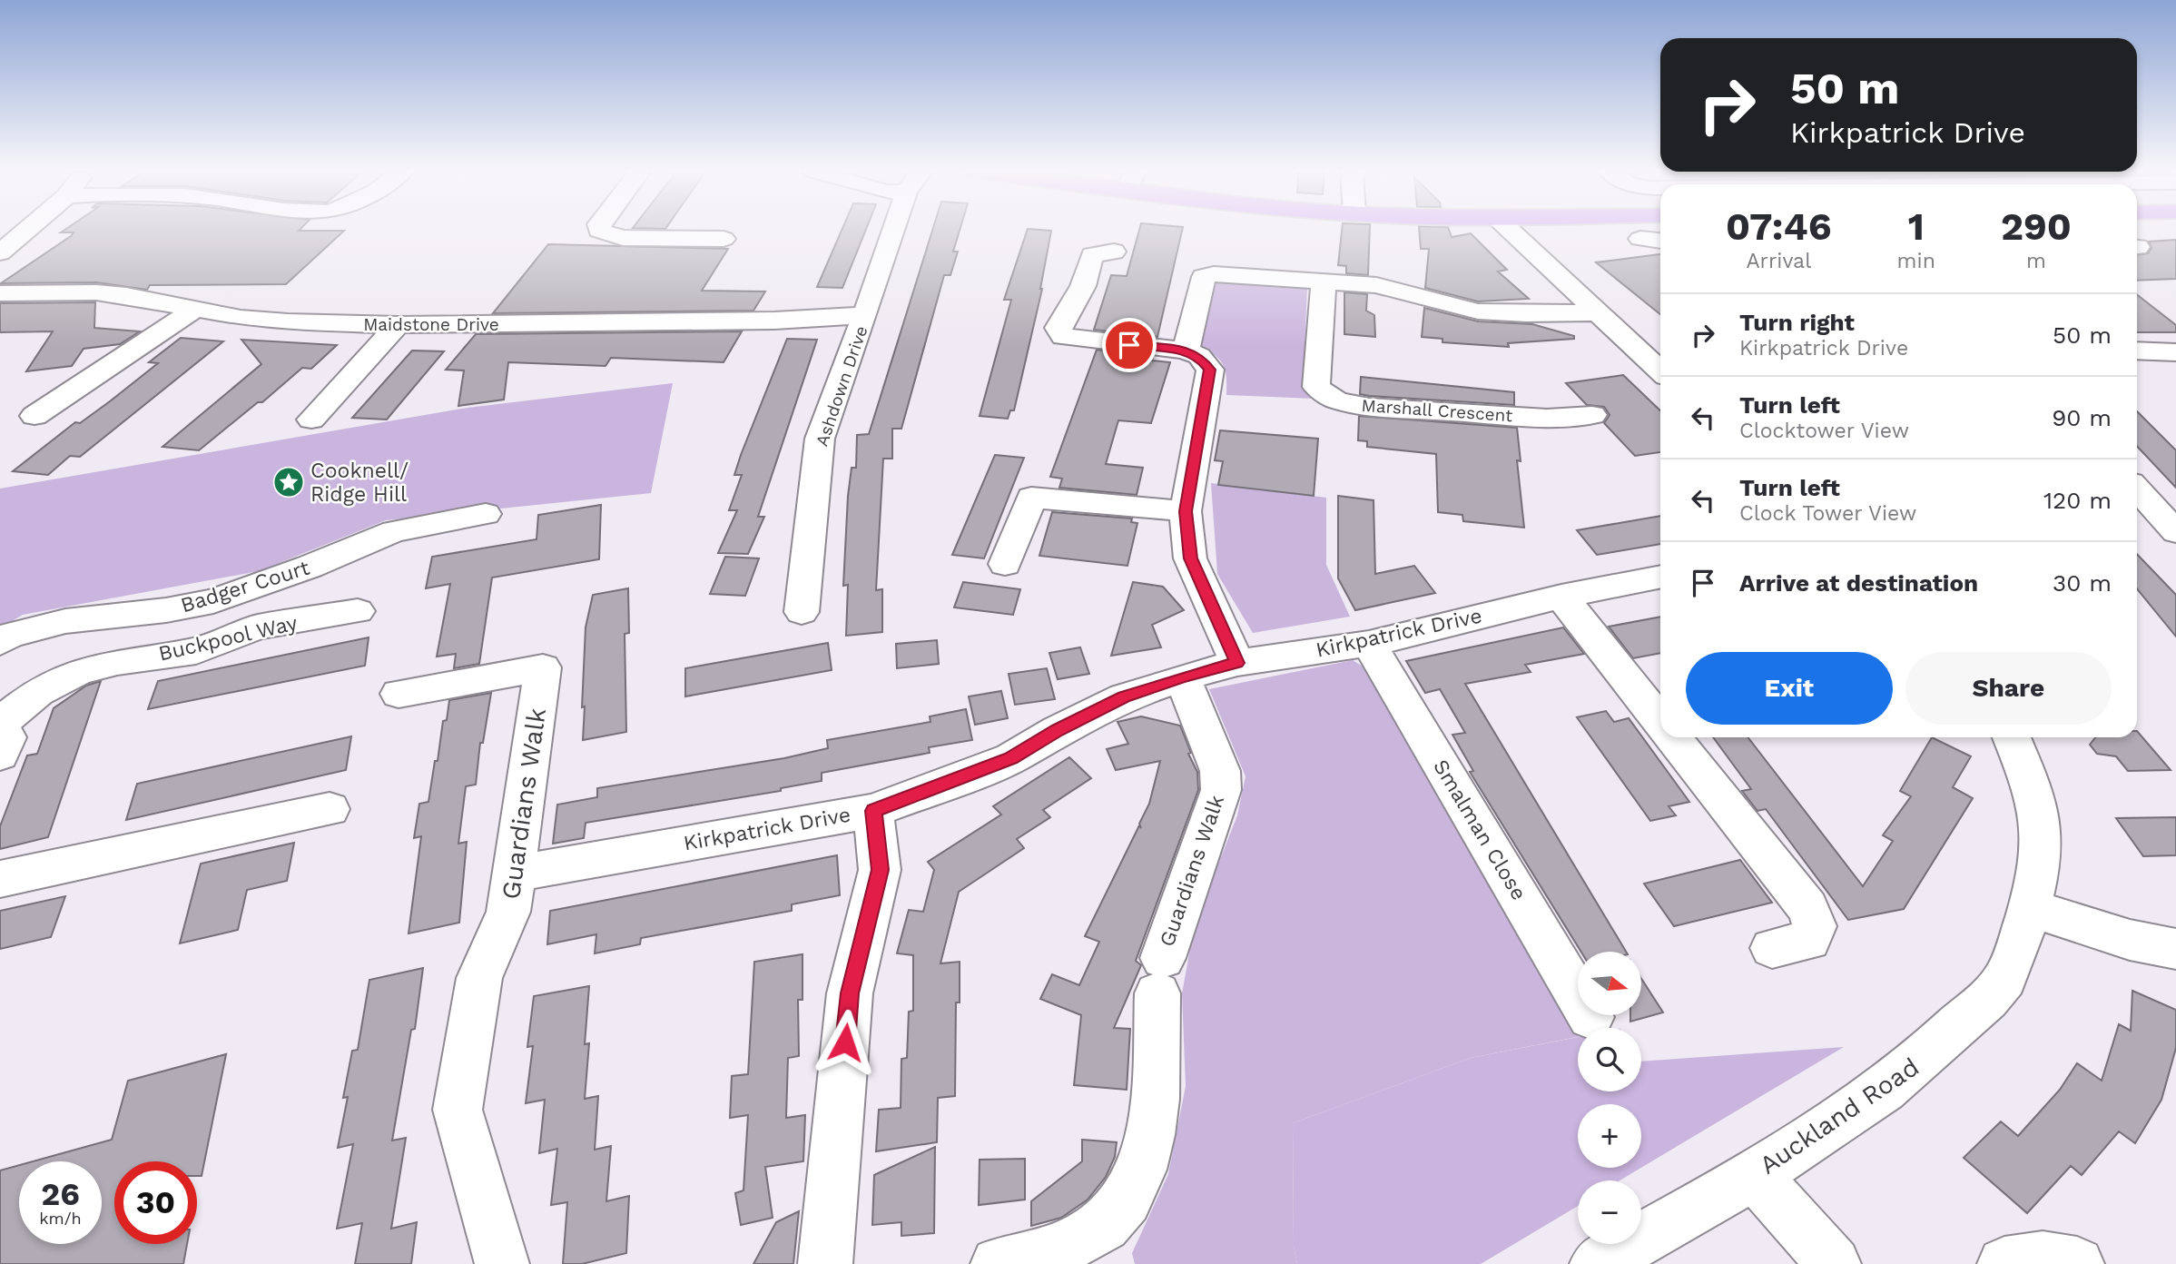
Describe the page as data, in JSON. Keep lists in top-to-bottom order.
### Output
{
  "streets": {
    "street": [
      "Maidstone Drive",
      "Ashdown Drive",
      "Marshall Crescent",
      "Badger Court",
      "Kirkpatrick Drive",
      "Buckpool Way",
      "Guardians Walk",
      "Smalman Close",
      "Auckland Road"
    ]
  },
  "crossings": [
    ["Maidstone Drive", "Ashdown Drive"],
    ["Kirkpatrick Drive", "Guardians Walk"],
    ["Kirkpatrick Drive", "Smalman Close"]
  ],
  "places": {
    "place": ["Cooknell/ Ridge Hill"]
  },
  "north": "right",
  "page": {
    "turn": ["50 m", "Kirkpatrick Drive"],
    "eta": [
      "07:46",
      "Arrival",
      "1",
      "min",
      "290",
      "m"
    ],
    "list": [
      {
        "name": "Turn right",
        "note": "Kirkpatrick Drive",
        "value": "50 m"
      },
      {
        "name": "Turn left",
        "note": "Clocktower View",
        "value": "90 m"
      },
      {
        "name": "Turn left",
        "note": "Clock Tower View",
        "value": "120 m"
      },
      {
        "name": "Arrive at destination",
        "value": "30 m"
      }
    ],
    "buttons": ["Exit", "Share"],
    "map_buttons": ["+", "−"],
    "speed": "26 km/h",
    "limit": "30"
  }
}
